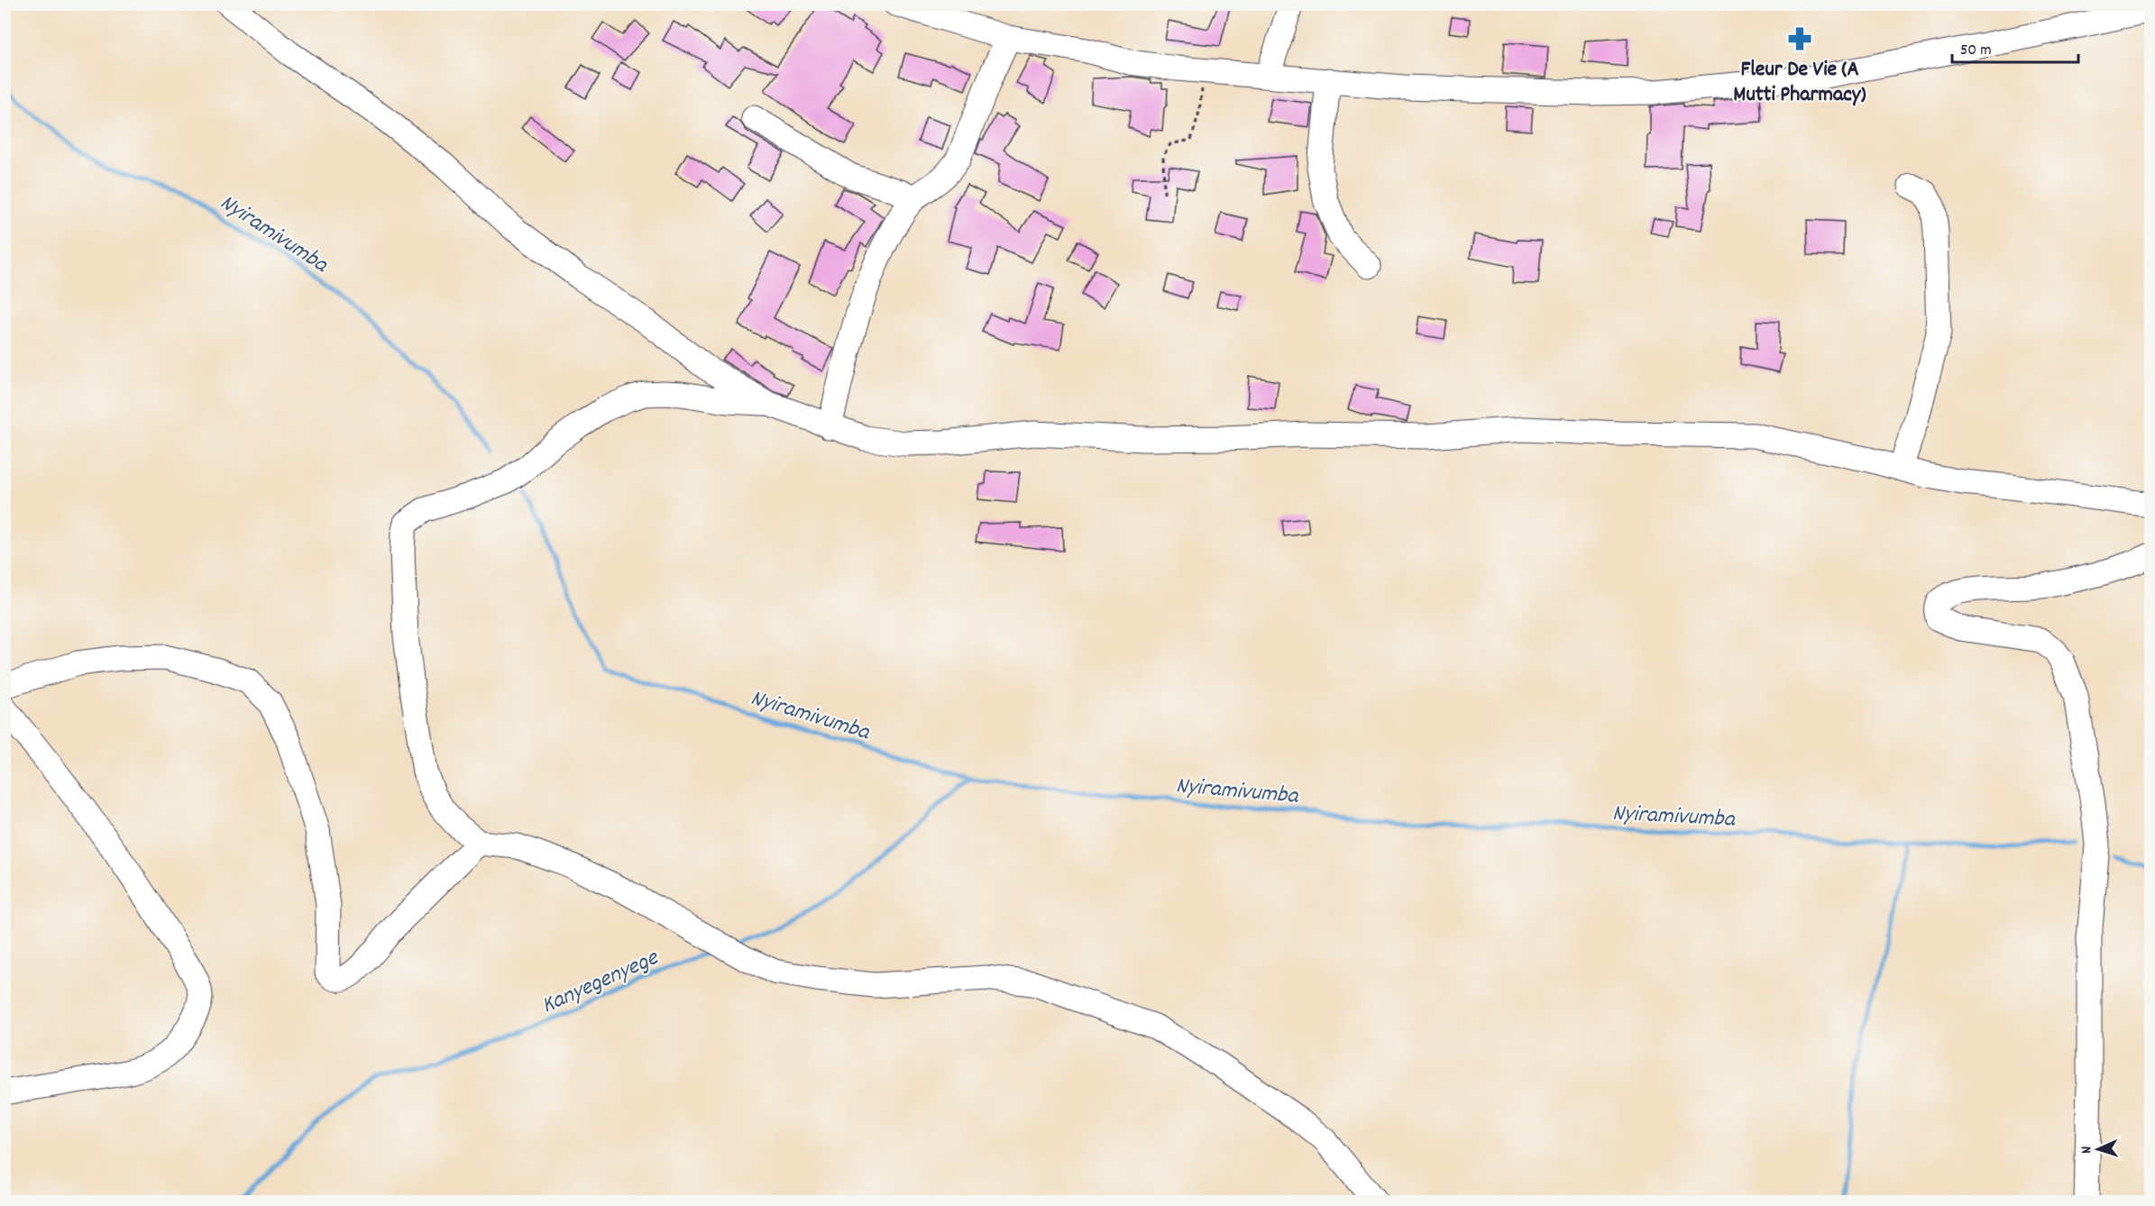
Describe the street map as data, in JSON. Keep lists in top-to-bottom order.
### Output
{
  "water": ["Nyiramivumba", "Kanyegenyege"],
  "places": {
    "pharmacy": ["Fleur De Vie (A Mutti Pharmacy)"]
  },
  "scale_bar": "50 m",
  "north": "left"
}
